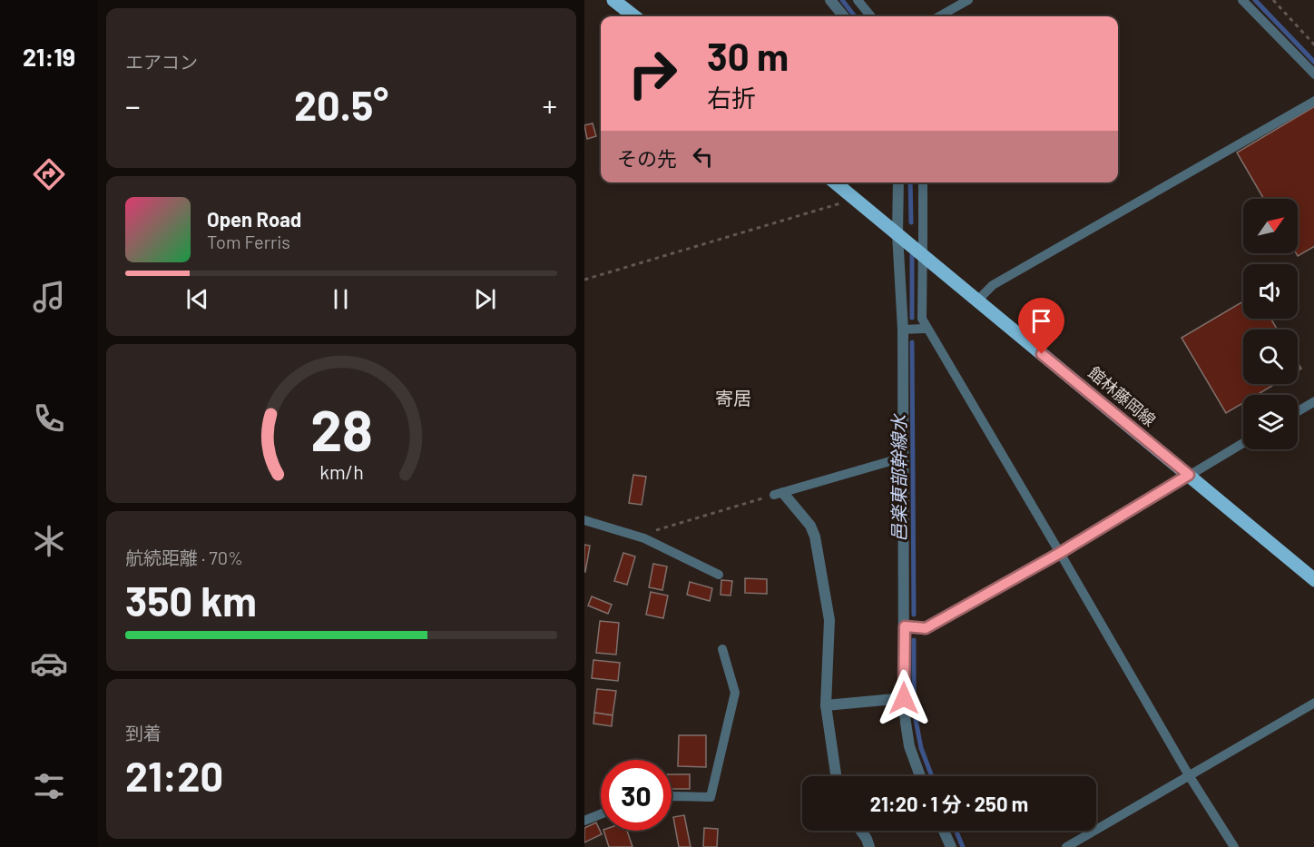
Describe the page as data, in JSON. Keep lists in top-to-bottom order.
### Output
{
  "streets": {
    "main road": ["館林藤岡線"]
  },
  "districts": ["寄居"],
  "water": ["邑楽東部幹線水"],
  "north": "top right",
  "page": {
    "tabs": "21:19",
    "tile": [
      "エアコン",
      ["航続距離 · 70%", "350 km"],
      ["到着", "21:20"]
    ],
    "turn": ["30 m", "右折"],
    "heat": ["−", "20.5°", "+"],
    "then": "その先",
    "song": ["Open Road", "Tom Ferris"],
    "limit": "30",
    "trip": "21:20 · 1 分 · 250 m",
    "gauge": ["28", "km/h"]
  }
}
